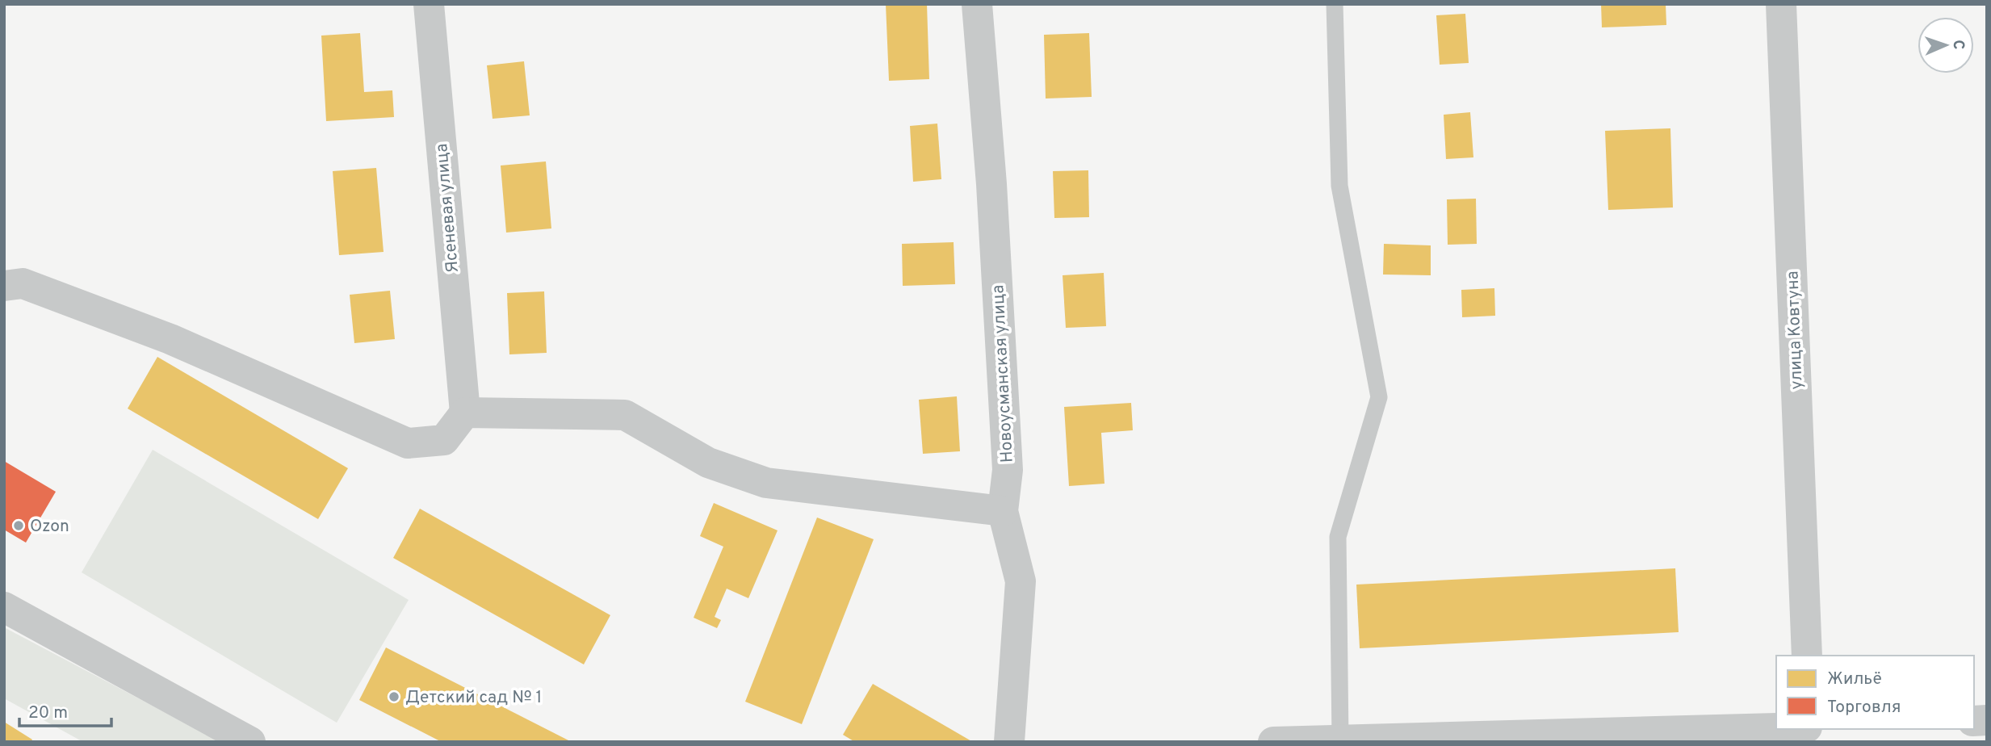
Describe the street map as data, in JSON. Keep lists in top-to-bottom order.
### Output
{
  "streets": {
    "street": ["Ясеневая улица", "улица Ковтуна", "Новоусманская улица"]
  },
  "places": ["Ozon", "Детский сад № 1"],
  "legend": ["Жильё", "Торговля"],
  "scale_bar": "20 m",
  "north": "right"
}
